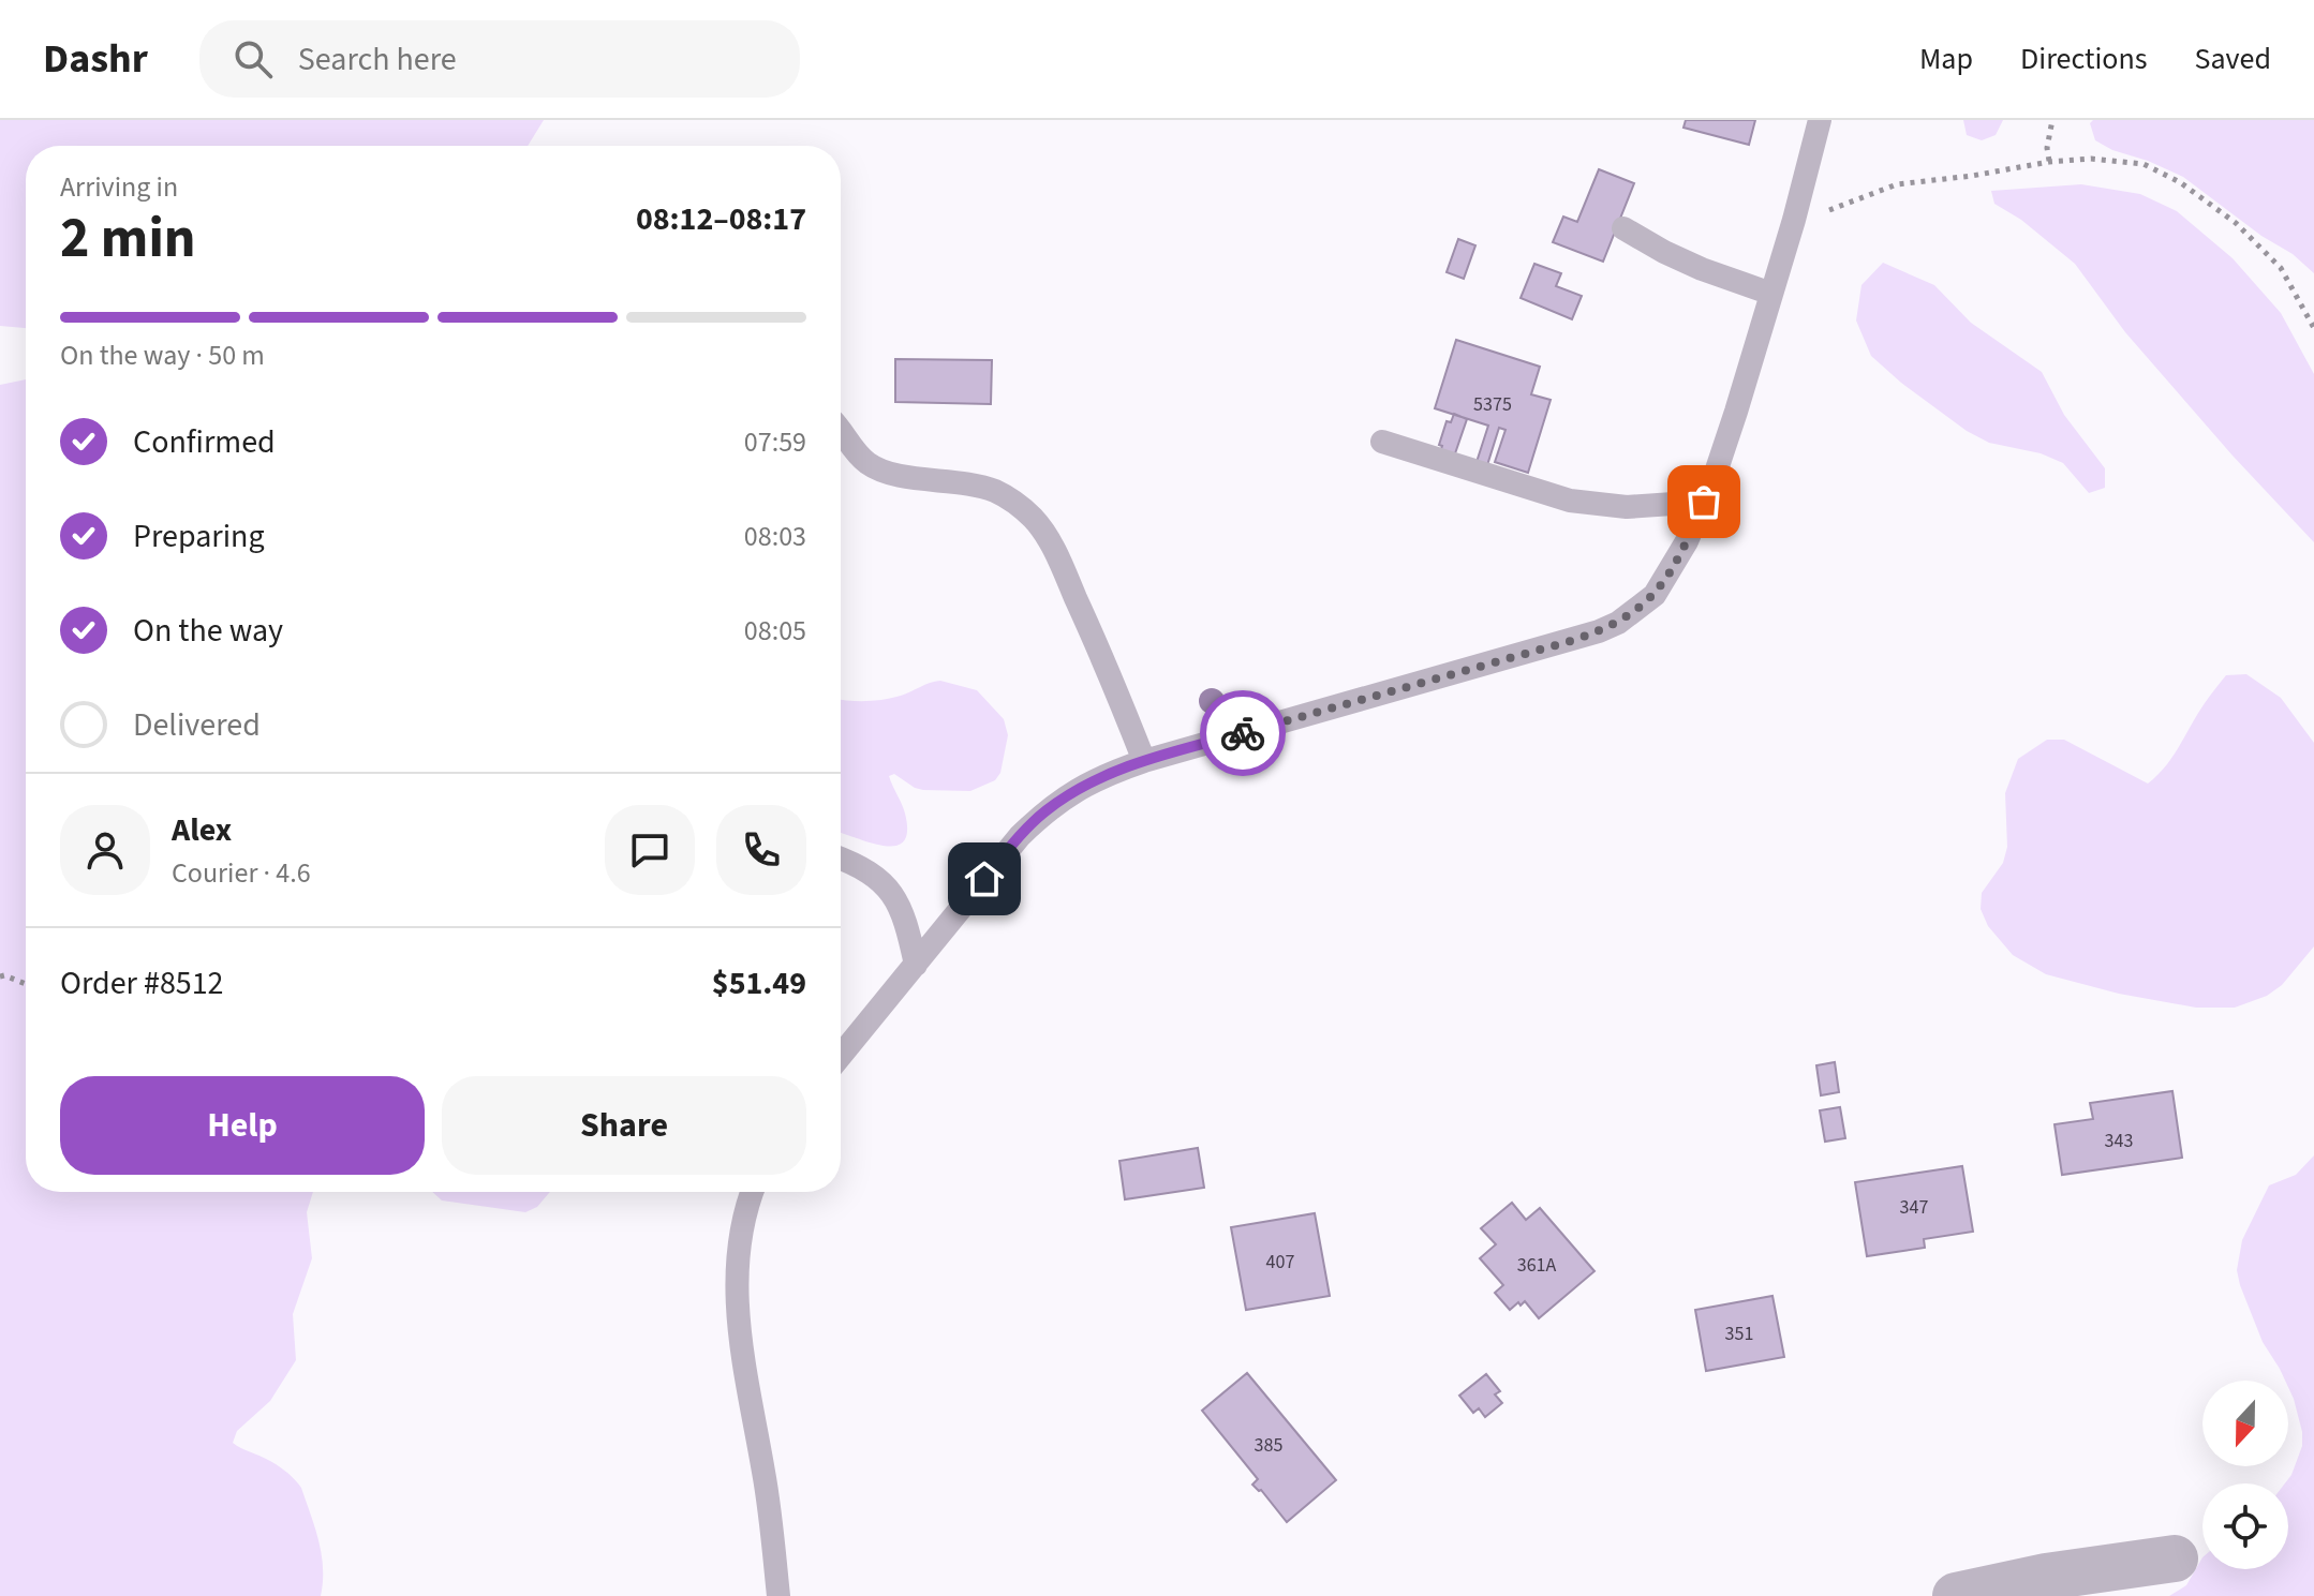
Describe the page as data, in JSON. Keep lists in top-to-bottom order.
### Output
{
  "house_numbers": [
    "5375",
    "343",
    "347",
    "407",
    "361A",
    "351",
    "385"
  ],
  "north": "bottom",
  "page": {
    "header": "Dashr",
    "search": "Search here",
    "nav": ["Map", "Directions", "Saved"],
    "heading": ["2 min", "Arriving in", "08:12–08:17"],
    "panel": [
      "Alex",
      "Courier · 4.6",
      "Order #8512",
      "$51.49"
    ],
    "bar": "On the way · 50 m",
    "list": [
      ["Confirmed", "07:59"],
      ["Preparing", "08:03"],
      ["On the way", "08:05"],
      "Delivered"
    ],
    "buttons": ["Help", "Share"]
  }
}
